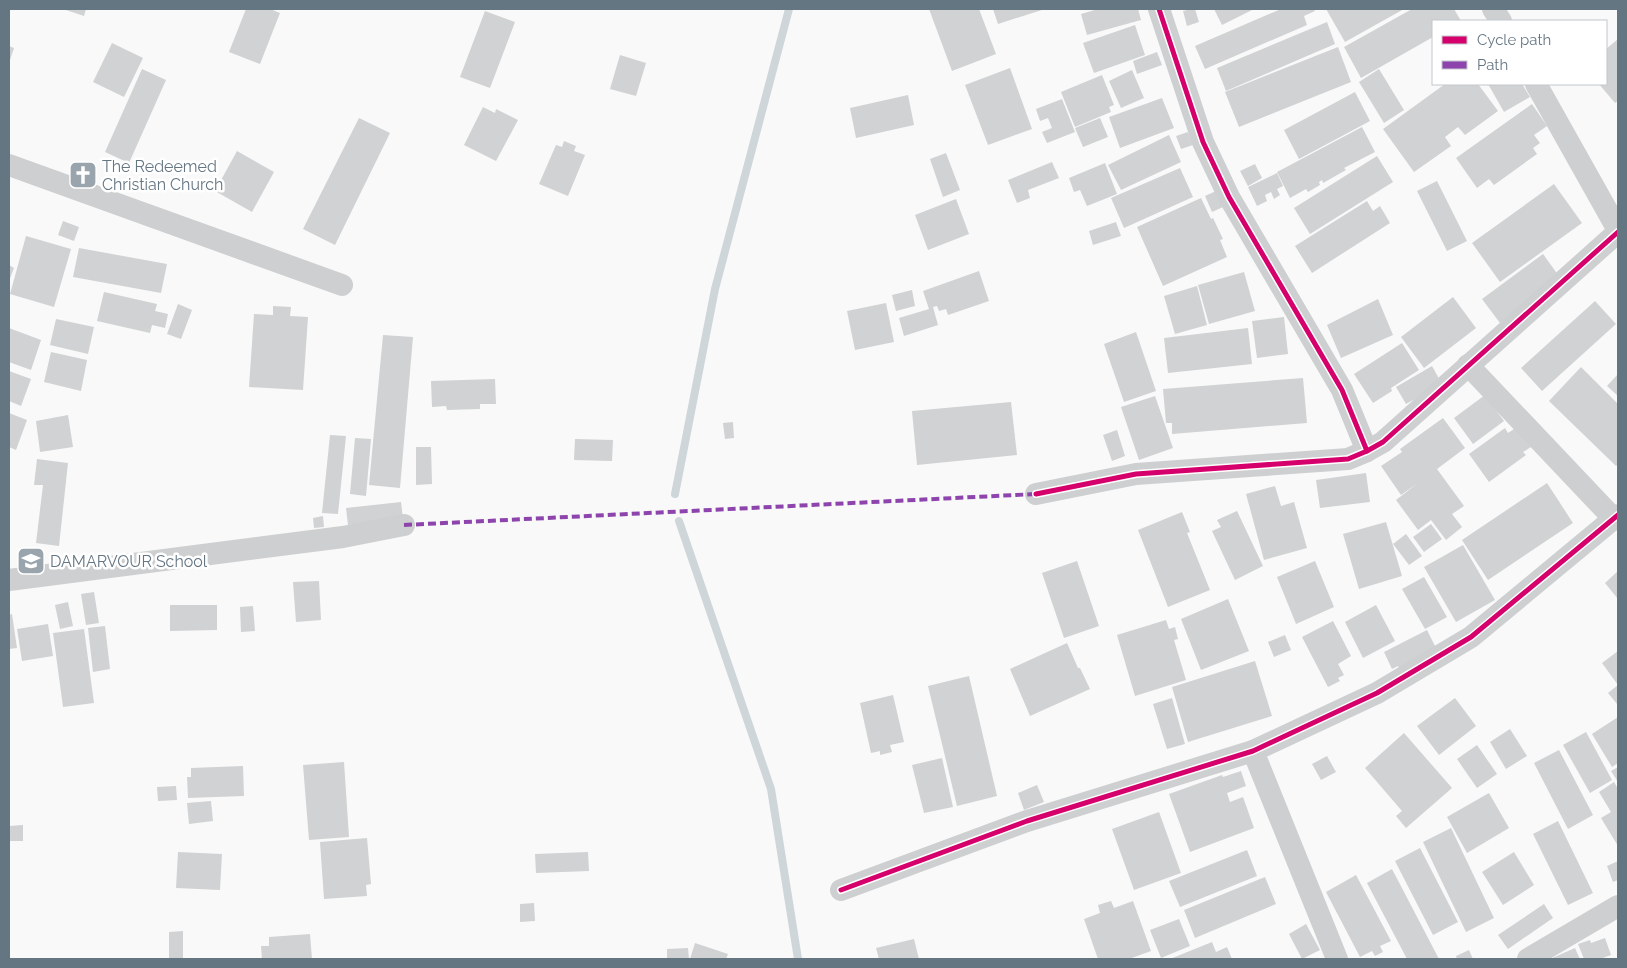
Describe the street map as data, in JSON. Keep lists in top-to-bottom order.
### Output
{
  "places": {
    "church": ["The Redeemed Christian Church"],
    "school or university": ["DAMARVOUR School"]
  },
  "legend": ["Cycle path", "Path"]
}
